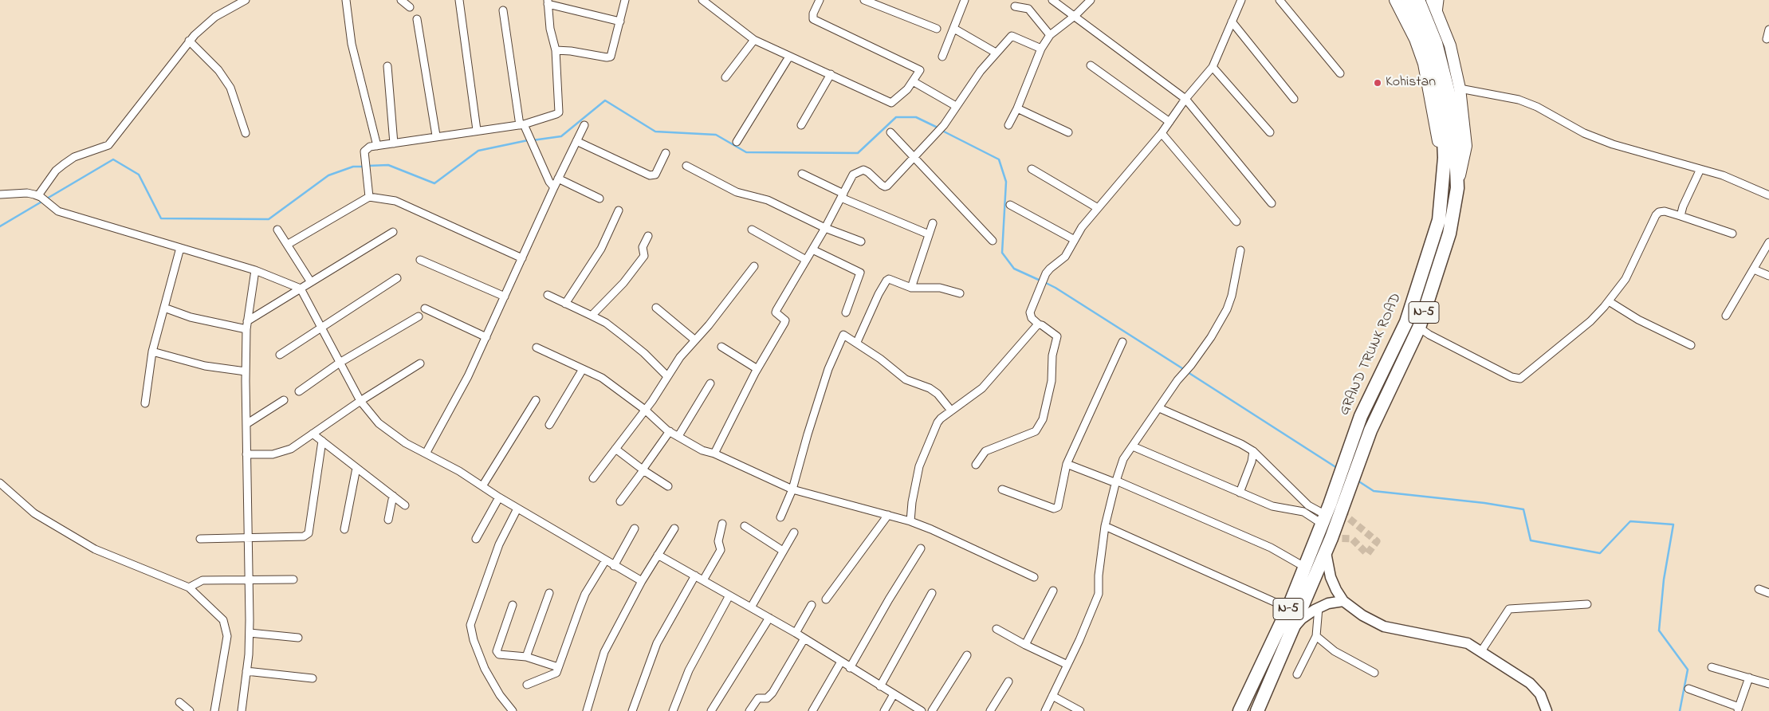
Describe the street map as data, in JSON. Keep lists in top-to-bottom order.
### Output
{
  "streets": {
    "highway": ["N-5", "GRAND TRUNK ROAD"]
  },
  "places": ["Kohistan"]
}
